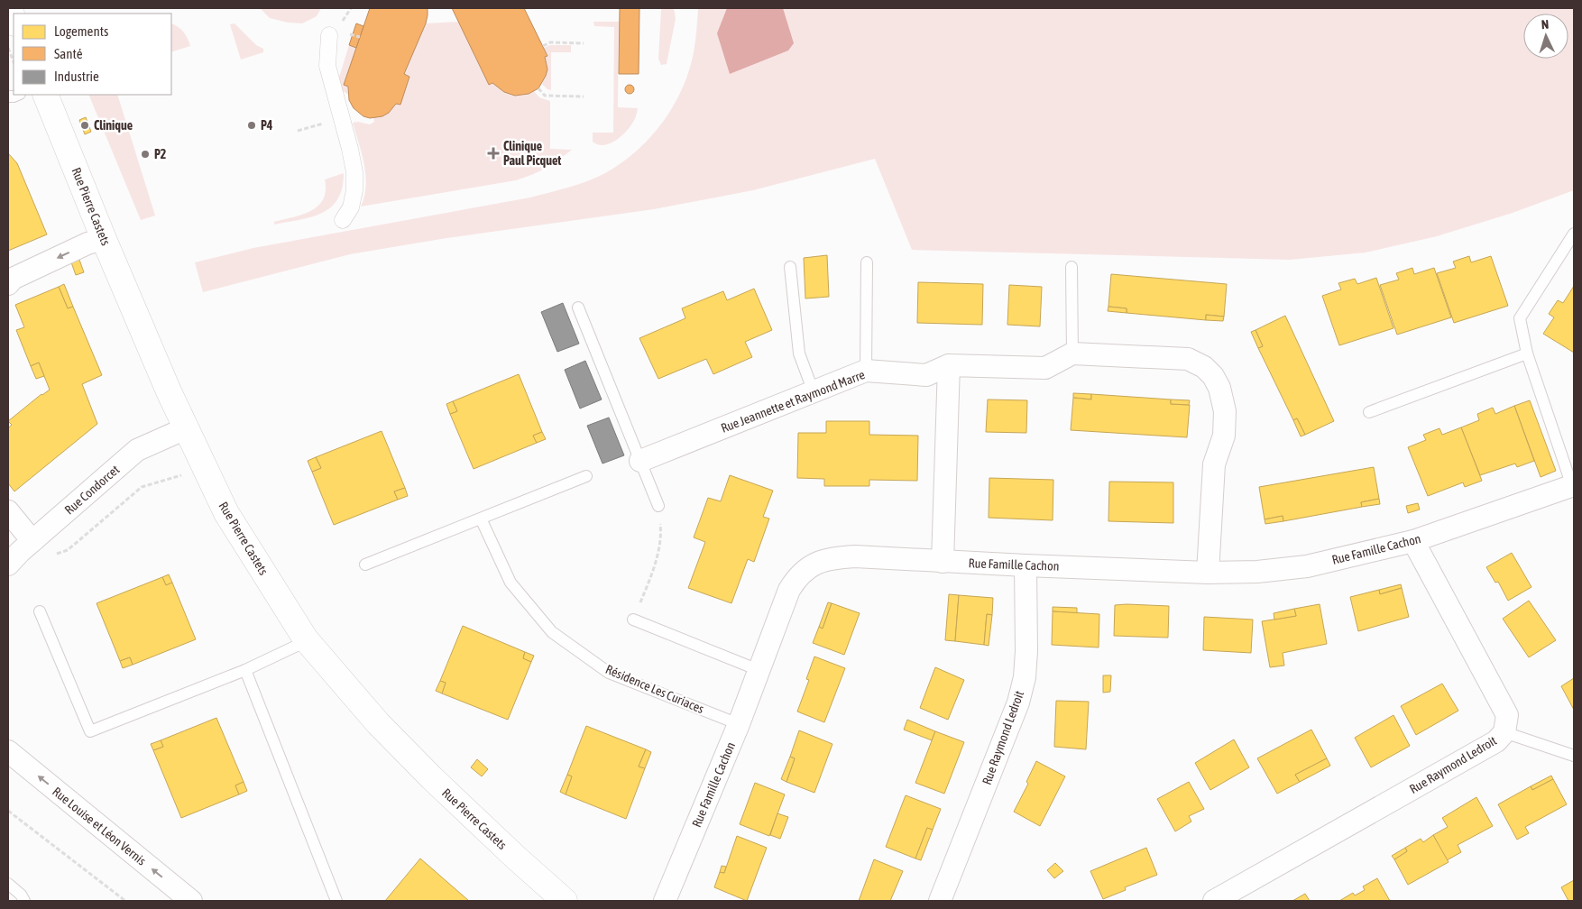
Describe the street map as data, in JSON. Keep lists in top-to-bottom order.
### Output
{
  "streets": {
    "street": [
      "Rue Pierre Castets",
      "Rue Jeannette et Raymond Marre",
      "Rue Condorcet",
      "Rue Famille Cachon",
      "Rue Raymond Ledroit",
      "Rue Louise et Léon Vernis"
    ],
    "lane": ["Résidence Les Curiaces"]
  },
  "crossings": [
    ["Rue Pierre Castets", "Rue Condorcet"],
    ["Rue Famille Cachon", "Résidence Les Curiaces"],
    ["Rue Famille Cachon", "Rue Raymond Ledroit"]
  ],
  "one_way": ["Rue Louise et Léon Vernis"],
  "places": {
    "other": ["Clinique", "P4", "P2"],
    "health": ["Clinique Paul Picquet"]
  },
  "legend": ["Logements", "Santé", "Industrie"],
  "north": "top"
}
